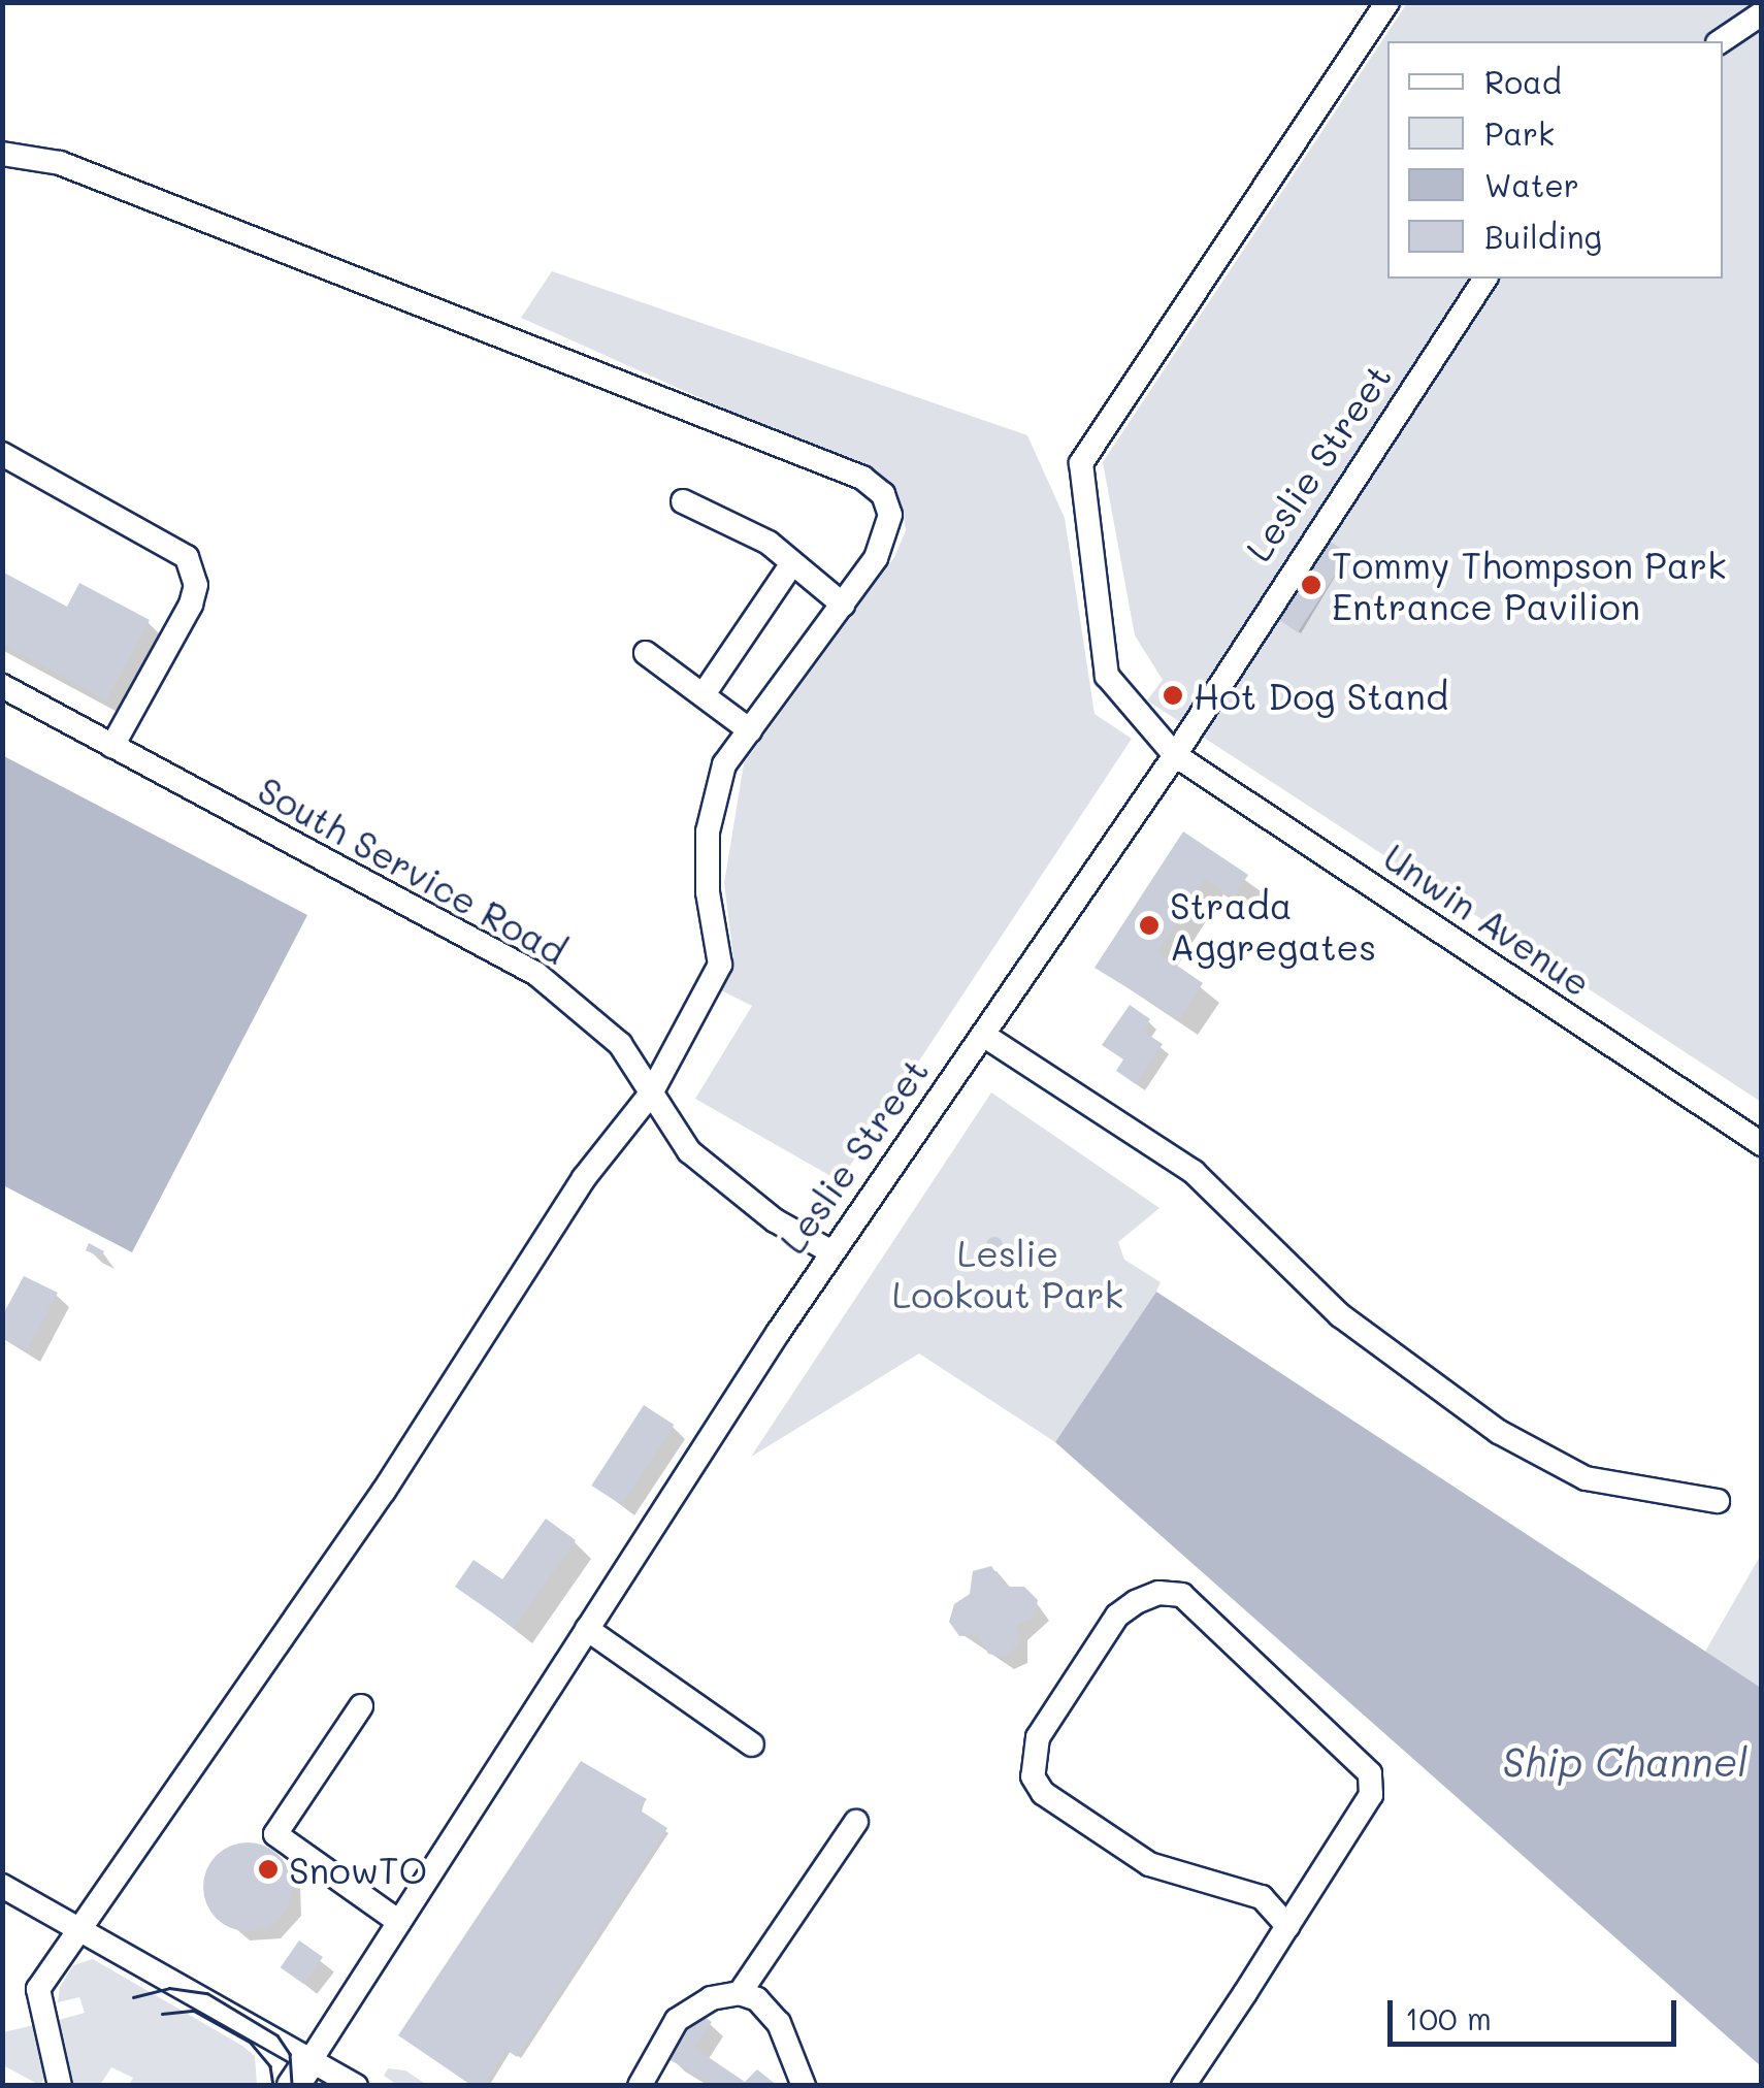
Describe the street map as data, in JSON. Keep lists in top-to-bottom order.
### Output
{
  "streets": {
    "street": ["Leslie Street", "South Service Road", "Unwin Avenue"]
  },
  "crossings": [
    ["Leslie Street", "South Service Road"],
    ["Leslie Street", "Unwin Avenue"]
  ],
  "water": ["Ship Channel"],
  "parks": ["Leslie Lookout Park"],
  "places": [
    "Tommy Thompson Park Entrance Pavilion",
    "Hot Dog Stand",
    "Strada Aggregates",
    "SnowTO"
  ],
  "legend": [
    "Road",
    "Park",
    "Water",
    "Building"
  ],
  "scale_bar": "100 m"
}
